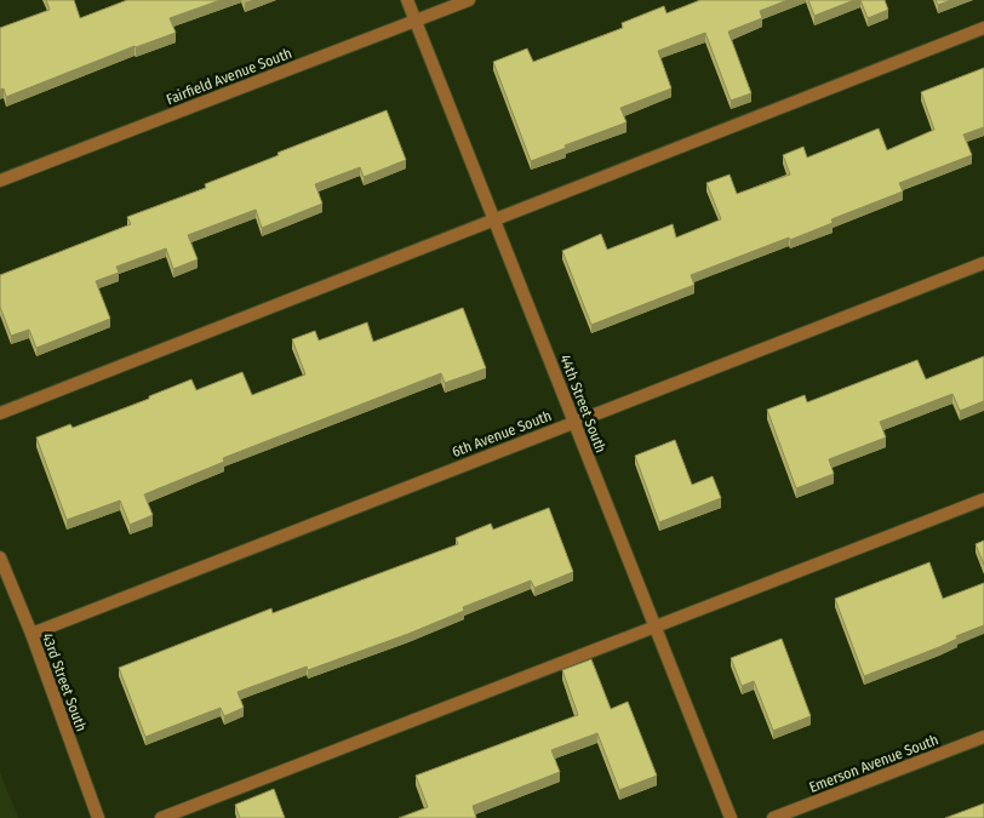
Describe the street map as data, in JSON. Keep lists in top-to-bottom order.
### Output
{
  "streets": {
    "street": [
      "Fairfield Avenue South",
      "44th Street South",
      "6th Avenue South",
      "43rd Street South",
      "Emerson Avenue South"
    ]
  },
  "crossings": [
    ["Fairfield Avenue South", "44th Street South"],
    ["44th Street South", "6th Avenue South"],
    ["6th Avenue South", "43rd Street South"]
  ]
}
